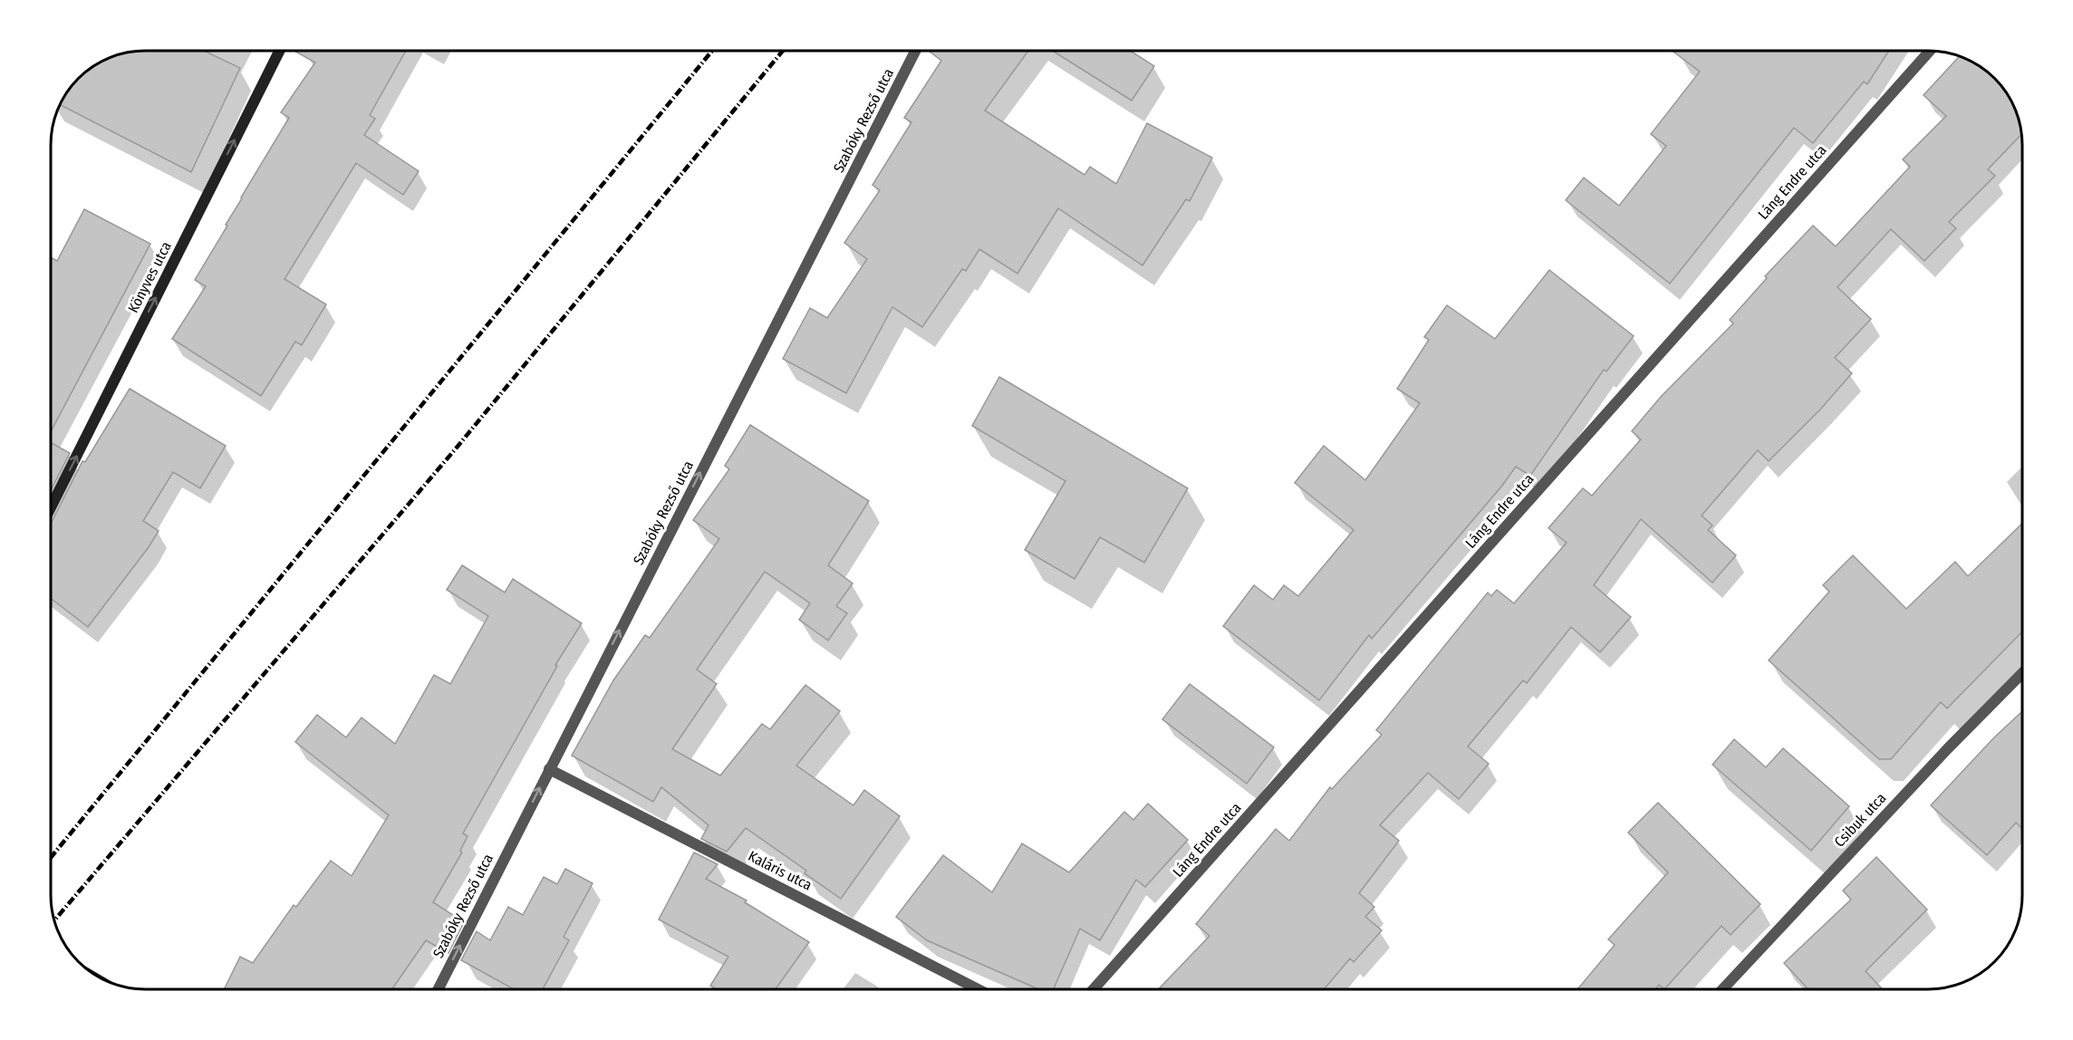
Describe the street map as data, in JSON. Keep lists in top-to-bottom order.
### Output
{
  "streets": {
    "main road": ["Könyves utca"],
    "street": [
      "Szabóky Rezső utca",
      "Láng Endre utca",
      "Csibuk utca",
      "Kaláris utca"
    ]
  },
  "crossings": [
    ["Szabóky Rezső utca", "Kaláris utca"]
  ],
  "one_way": ["Szabóky Rezső utca", "Könyves utca"]
}
